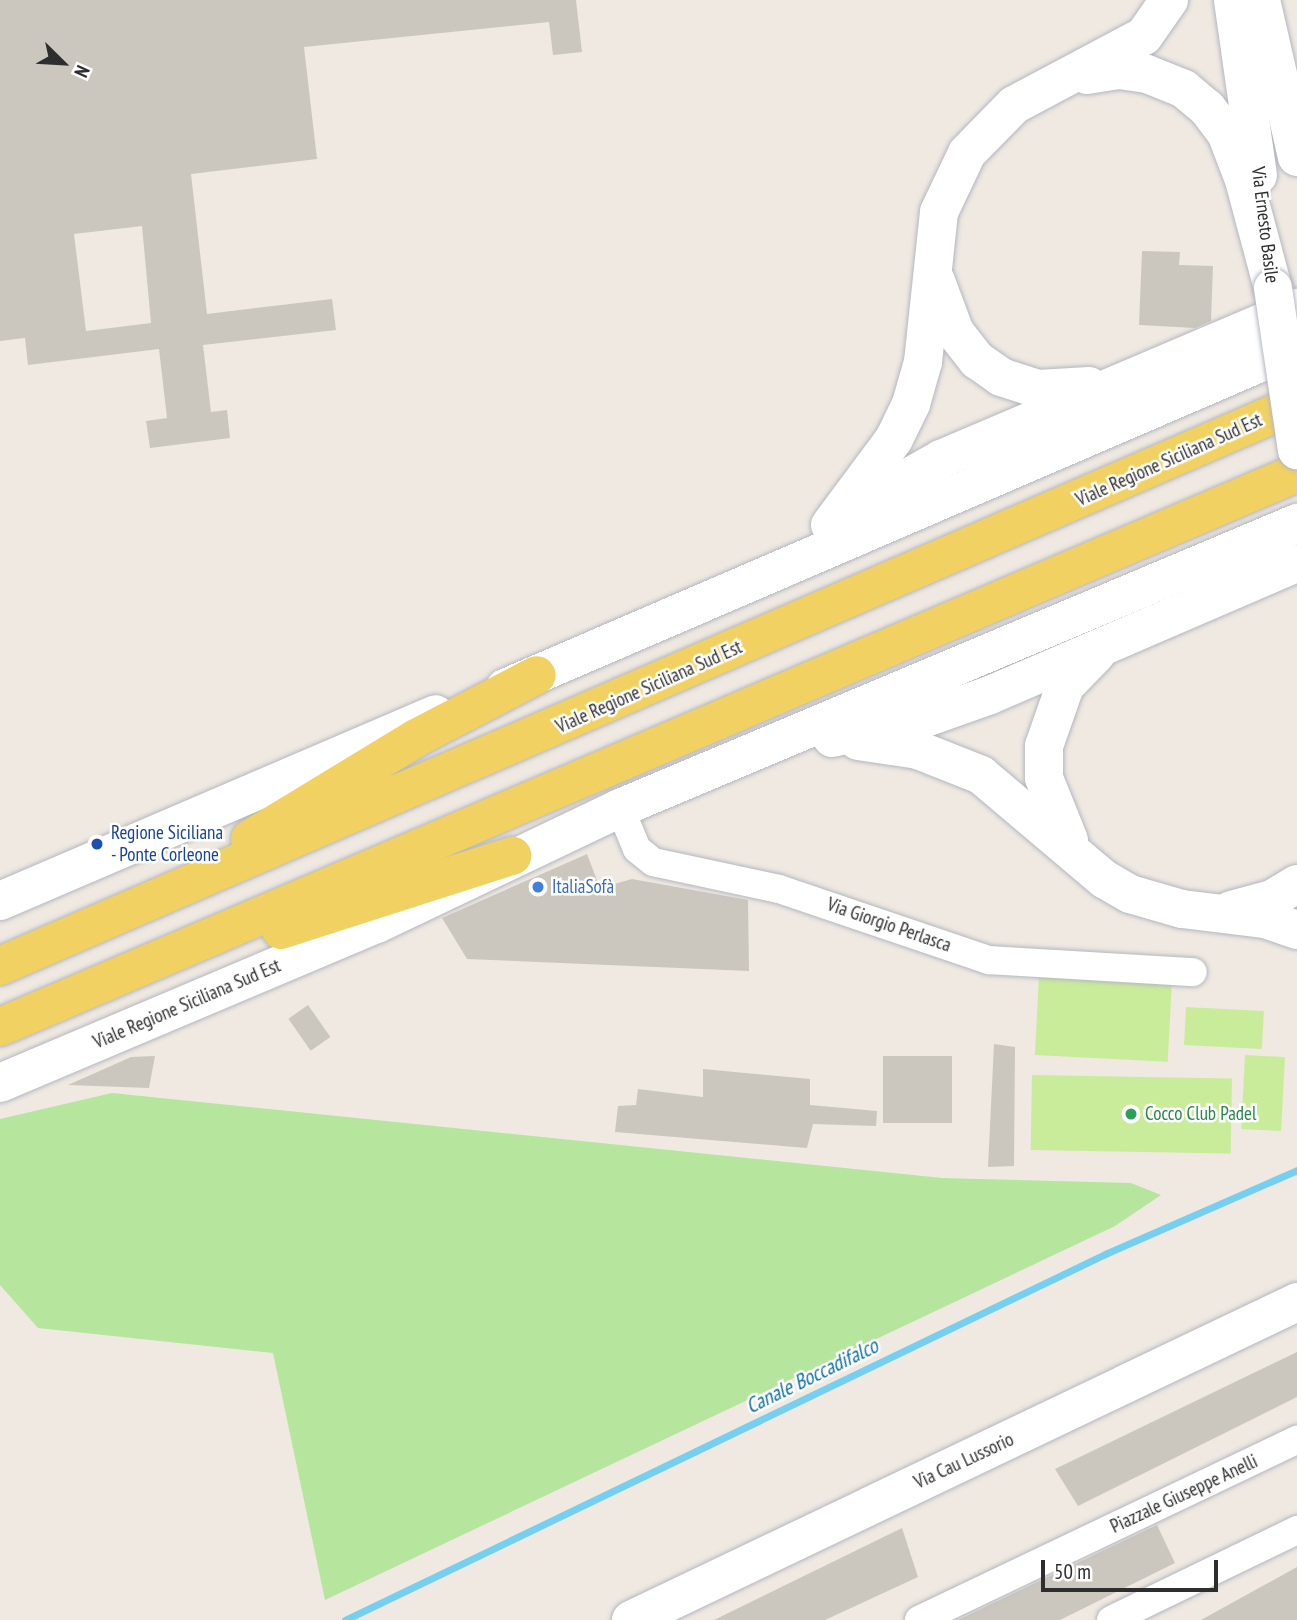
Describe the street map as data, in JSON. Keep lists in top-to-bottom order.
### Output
{
  "streets": {
    "main road": ["Viale Regione Siciliana Sud Est"],
    "street": [
      "Via Ernesto Basile",
      "Via Giorgio Perlasca",
      "Via Cau Lussorio",
      "Piazzale Giuseppe Anelli"
    ]
  },
  "crossings": [
    ["Viale Regione Siciliana Sud Est", "Via Giorgio Perlasca"]
  ],
  "water": ["Canale Boccadifalco"],
  "places": ["Regione Siciliana - Ponte Corleone", "ItaliaSofà", "Cocco Club Padel"],
  "scale_bar": "50 m",
  "north": "bottom right"
}
